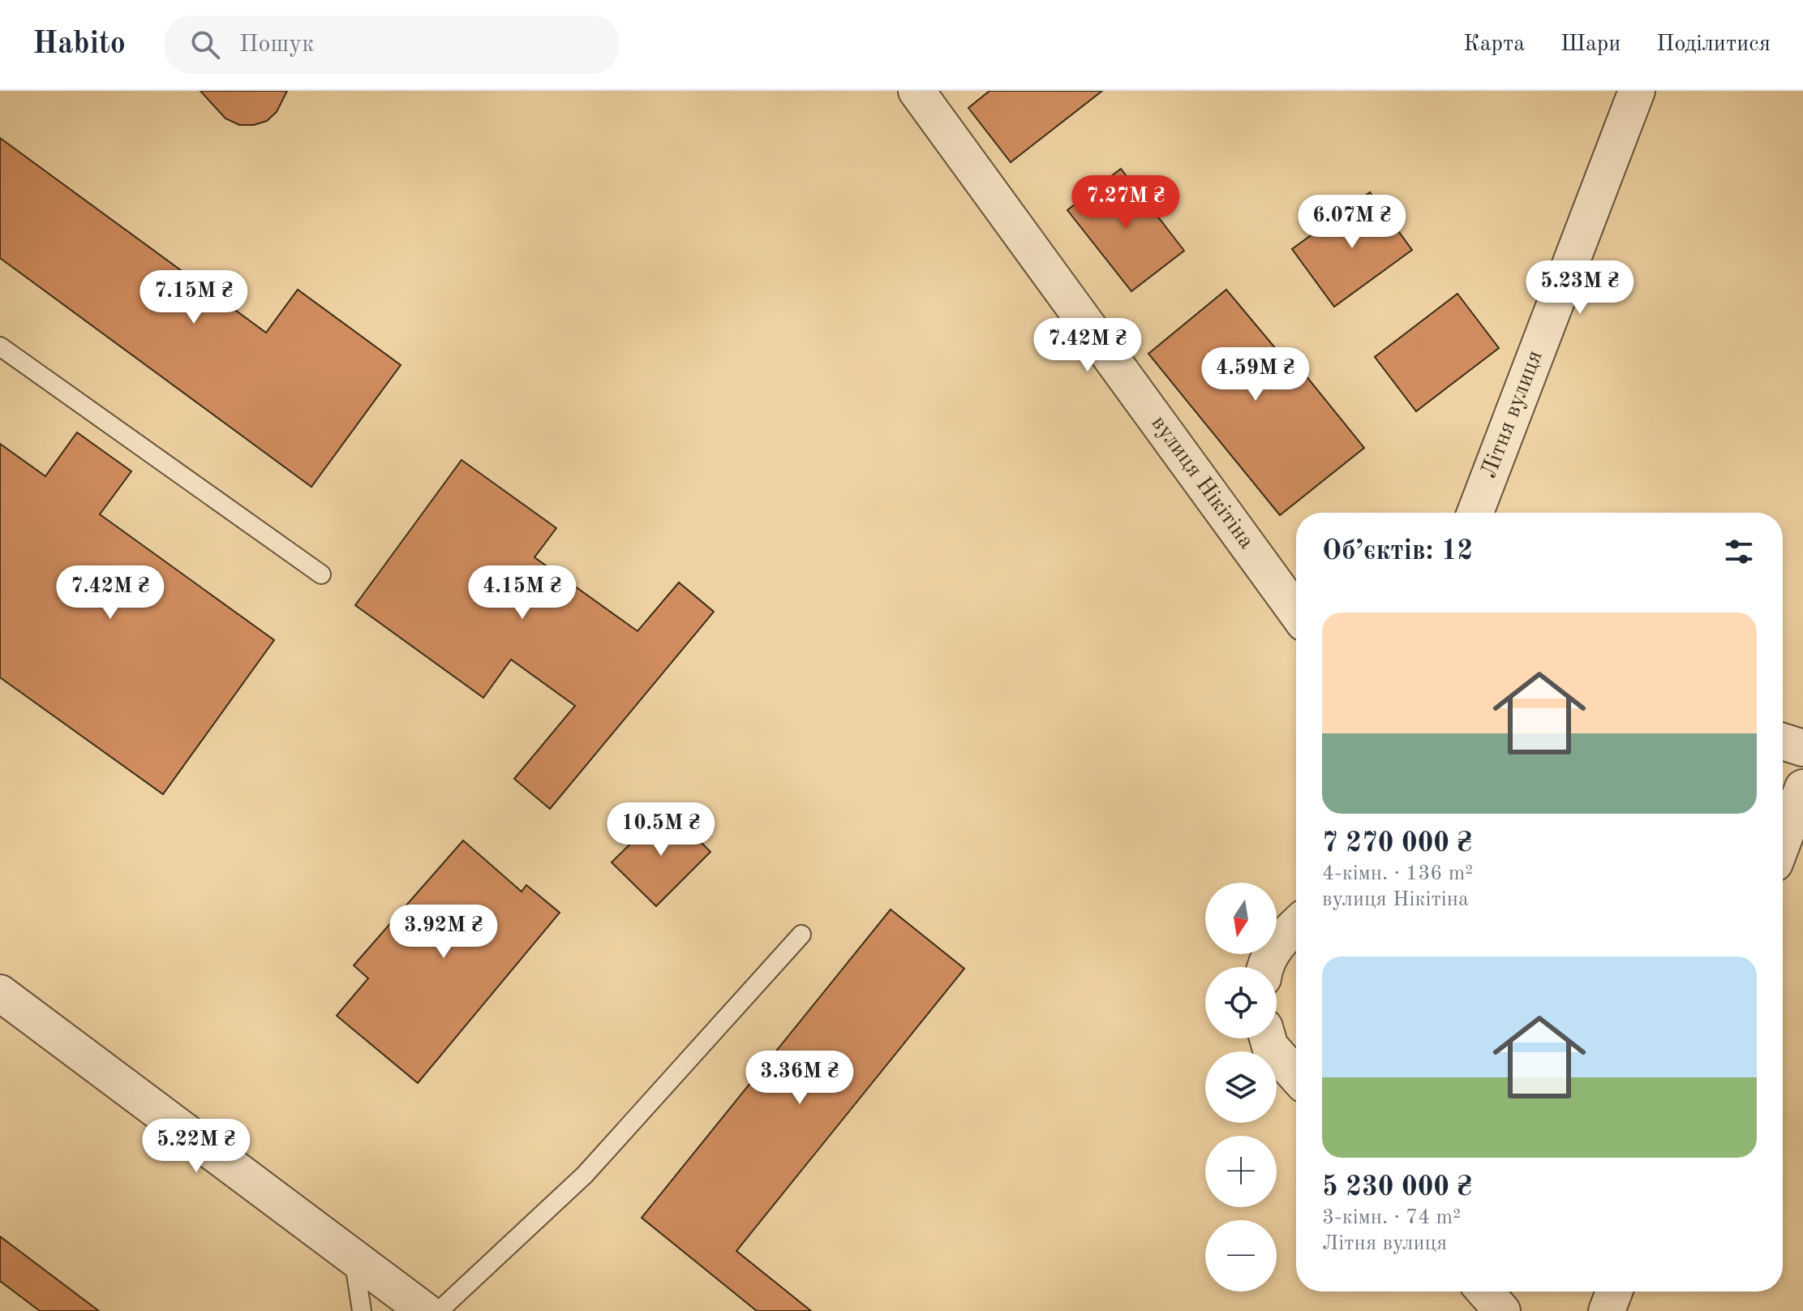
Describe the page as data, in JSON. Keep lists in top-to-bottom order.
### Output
{
  "streets": {
    "street": ["Літня вулиця", "вулиця Нікітіна"]
  },
  "north": "bottom",
  "page": {
    "header": "Habito",
    "search": "Пошук",
    "nav": ["Карта", "Шари", "Поділитися"],
    "price": [
      "7.27M ₴",
      "6.07M ₴",
      "5.23M ₴",
      "7.15M ₴",
      "7.42M ₴",
      "4.59M ₴",
      "7.42M ₴",
      "4.15M ₴",
      "10.5M ₴",
      "3.92M ₴",
      "3.36M ₴",
      "5.22M ₴"
    ],
    "heading": "Об’єктів: 12",
    "list": [
      {
        "name": "7 270 000 ₴",
        "note": "4-кімн. · 136 m² · вулиця Нікітіна"
      },
      {
        "name": "5 230 000 ₴",
        "note": "3-кімн. · 74 m² · Літня вулиця"
      }
    ],
    "map_buttons": ["+", "−"]
  }
}
